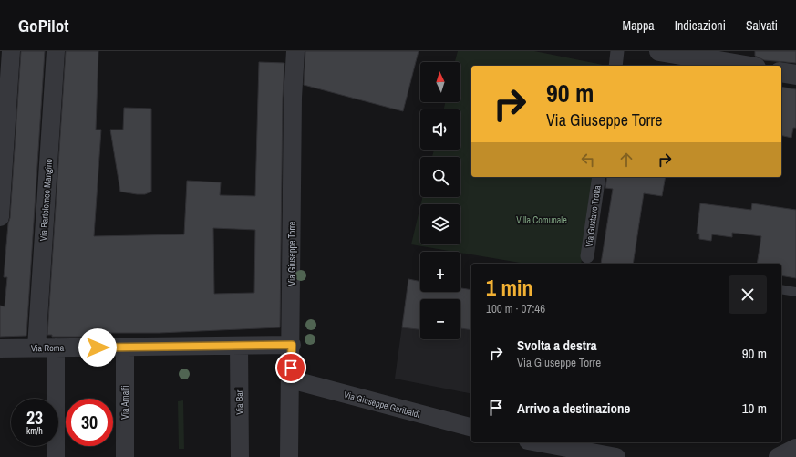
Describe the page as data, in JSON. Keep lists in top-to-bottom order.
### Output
{
  "streets": {
    "street": [
      "Via Bartolomeo Mangino",
      "Via Gustavo Trotta",
      "Via Giuseppe Torre",
      "Via Roma",
      "Via Bari",
      "Via Amalfi",
      "Via Giuseppe Garibaldi"
    ]
  },
  "crossings": [
    ["Via Bartolomeo Mangino", "Via Roma"],
    ["Via Giuseppe Torre", "Via Roma"],
    ["Via Giuseppe Torre", "Via Giuseppe Garibaldi"],
    ["Via Roma", "Via Bari"],
    ["Via Roma", "Via Amalfi"]
  ],
  "parks": ["Villa Comunale"],
  "north": "top",
  "page": {
    "header": "GoPilot",
    "nav": ["Mappa", "Indicazioni", "Salvati"],
    "map_buttons": ["+", "−"],
    "turn": ["90 m", "Via Giuseppe Torre"],
    "heading": ["1 min", "100 m · 07:46"],
    "list": [
      {
        "name": "Svolta a destra",
        "note": "Via Giuseppe Torre",
        "value": "90 m"
      },
      {
        "name": "Arrivo a destinazione",
        "value": "10 m"
      }
    ],
    "speed": "23 km/h",
    "limit": "30"
  }
}
